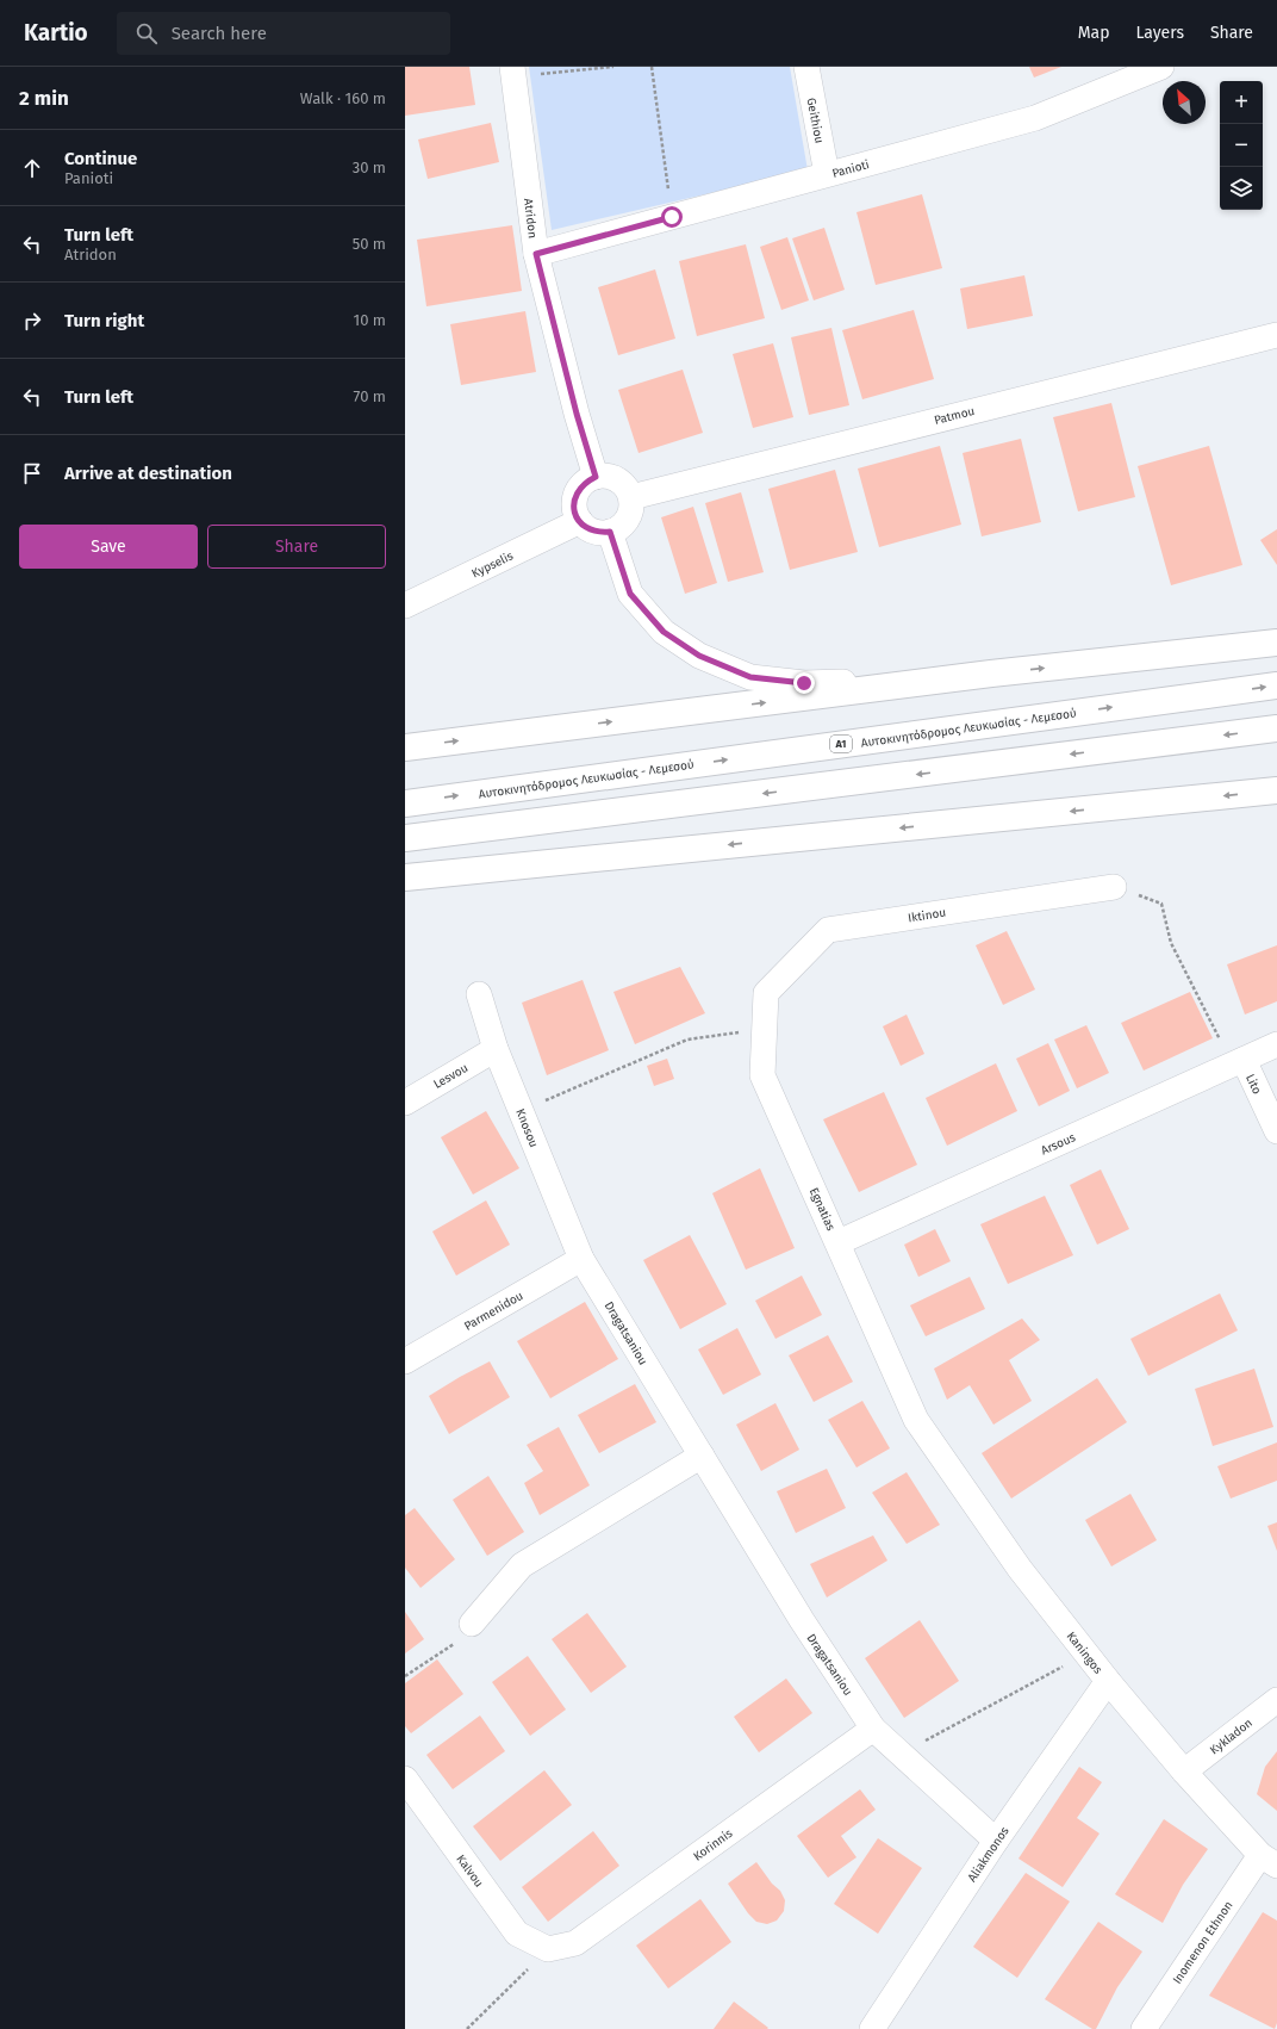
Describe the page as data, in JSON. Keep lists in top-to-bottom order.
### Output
{
  "streets": {
    "highway": ["Αυτοκινητόδρομος Λευκωσίας - Λεμεσού", "A1"],
    "street": [
      "Geithiou",
      "Panioti",
      "Atridon",
      "Patmou",
      "Kypselis",
      "Iktinou",
      "Lesvou",
      "Lito",
      "Knosou",
      "Arsous",
      "Egnatias",
      "Parmenidou",
      "Dragatsaniou",
      "Kaningos",
      "Kykladon",
      "Korinnis",
      "Aliakmonos",
      "Kalvou",
      "Inomenon Ethnon"
    ]
  },
  "crossings": [
    ["Geithiou", "Panioti"],
    ["Panioti", "Atridon"],
    ["Atridon", "Patmou"],
    ["Atridon", "Kypselis"],
    ["Patmou", "Kypselis"],
    ["Iktinou", "Egnatias"],
    ["Lesvou", "Knosou"],
    ["Lito", "Arsous"],
    ["Knosou", "Parmenidou"],
    ["Knosou", "Dragatsaniou"],
    ["Arsous", "Egnatias"],
    ["Egnatias", "Kaningos"],
    ["Parmenidou", "Dragatsaniou"],
    ["Dragatsaniou", "Korinnis"],
    ["Dragatsaniou", "Aliakmonos"],
    ["Kaningos", "Kykladon"],
    ["Kaningos", "Aliakmonos"],
    ["Kaningos", "Inomenon Ethnon"],
    ["Korinnis", "Kalvou"]
  ],
  "north": "top left",
  "page": {
    "header": "Kartio",
    "search": "Search here",
    "nav": ["Map", "Layers", "Share"],
    "heading": ["2 min", "Walk · 160 m"],
    "map_buttons": ["+", "−"],
    "list": [
      ["Continue", "Panioti", "30 m"],
      ["Turn left", "Atridon", "50 m"],
      ["Turn right", "10 m"],
      ["Turn left", "70 m"],
      "Arrive at destination"
    ],
    "buttons": ["Save", "Share"]
  }
}
